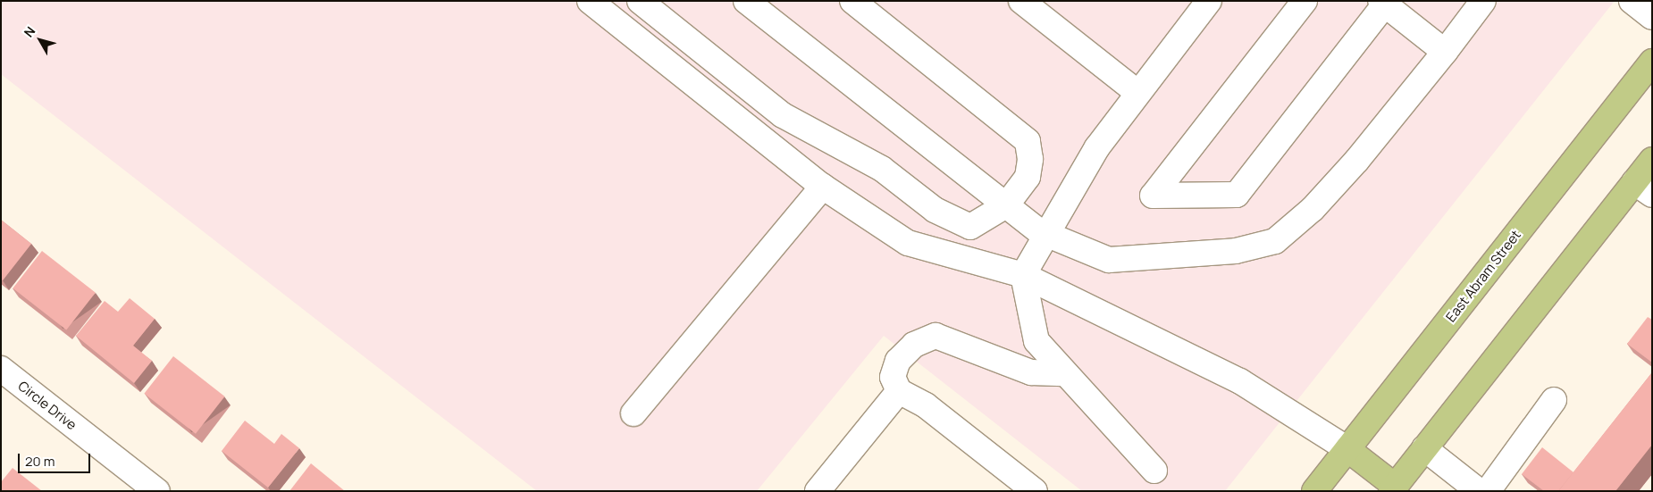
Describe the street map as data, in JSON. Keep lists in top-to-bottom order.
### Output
{
  "streets": {
    "main road": ["East Abram Street"],
    "street": ["Circle Drive"]
  },
  "scale_bar": "20 m",
  "north": "top left"
}
